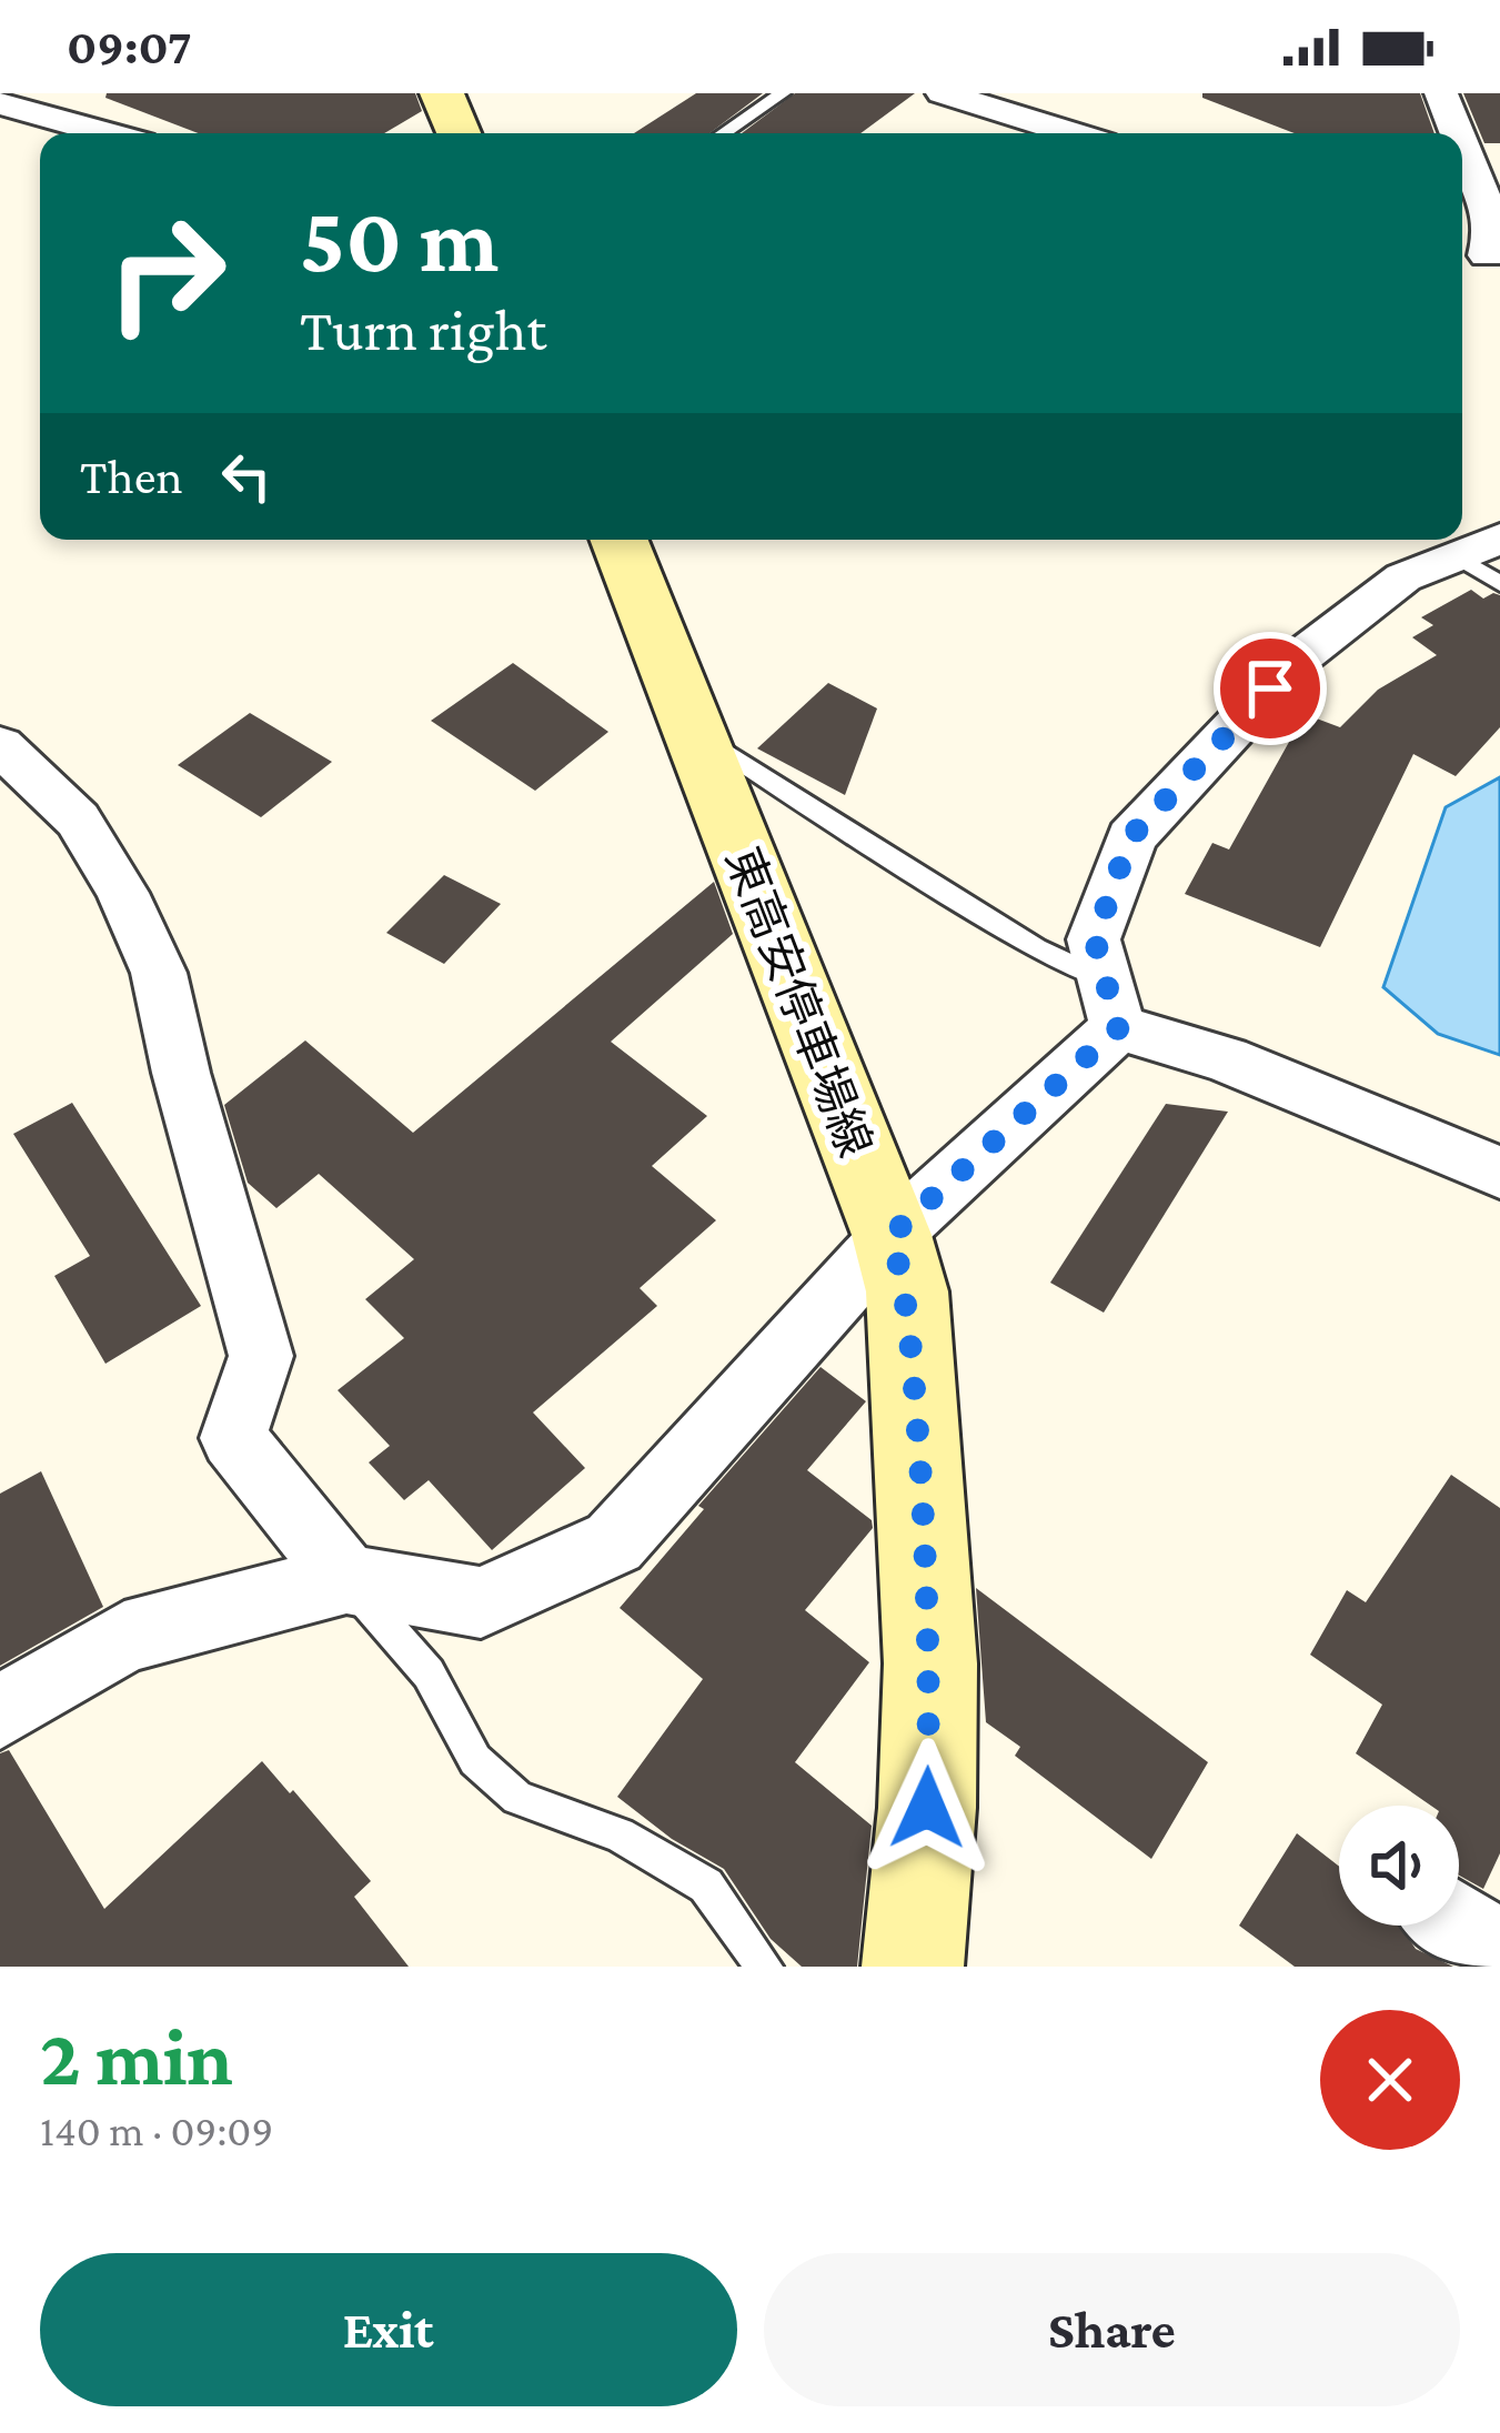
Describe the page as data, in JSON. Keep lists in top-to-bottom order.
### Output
{
  "streets": {
    "main road": ["東高安停車場線"]
  },
  "page": {
    "status": "09:07",
    "turn": ["50 m", "Turn right"],
    "then": "Then",
    "heading": ["2 min", "140 m · 09:09"],
    "buttons": ["Exit", "Share"]
  }
}
